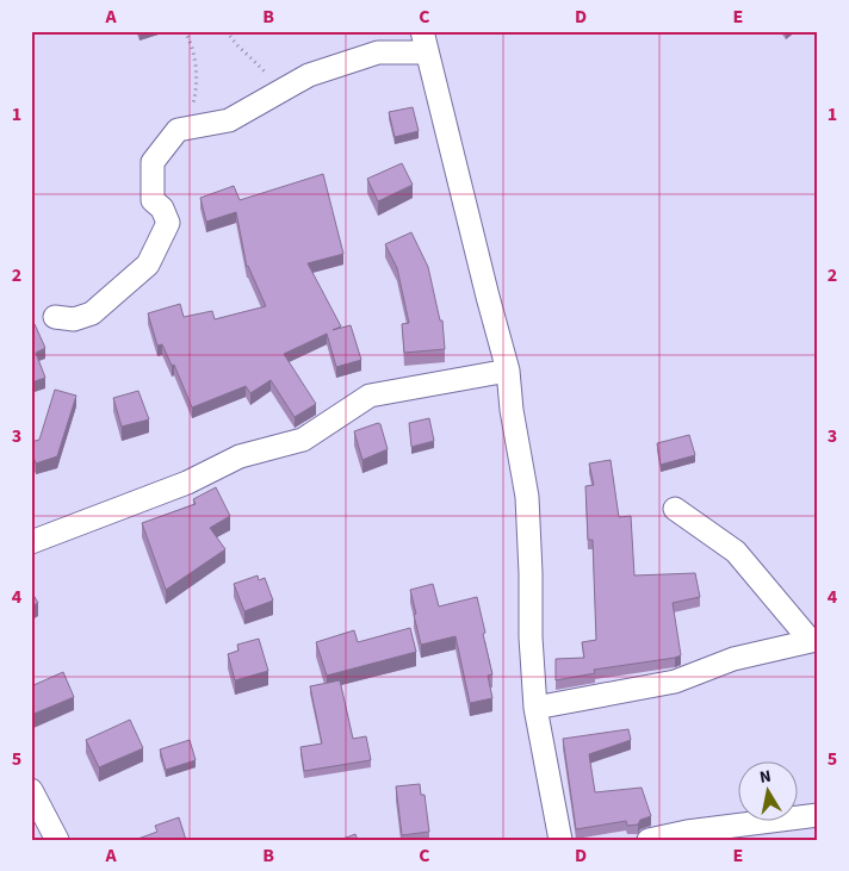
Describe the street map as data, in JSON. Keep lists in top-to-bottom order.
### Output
{
  "north": "top",
  "grid": {
    "columns": [
      "A",
      "B",
      "C",
      "D",
      "E"
    ],
    "rows": [
      "1",
      "2",
      "3",
      "4",
      "5"
    ]
  }
}
